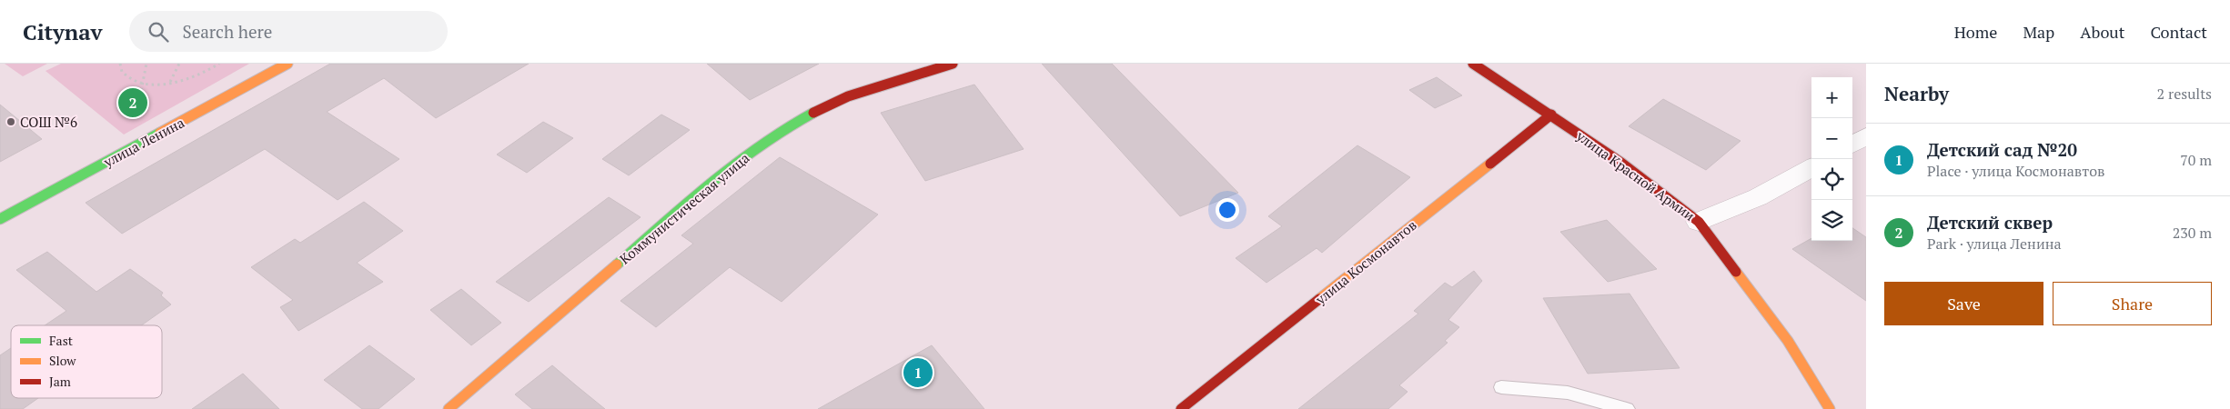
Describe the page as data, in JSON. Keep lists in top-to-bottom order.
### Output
{
  "streets": {
    "street": [
      "улица Ленина",
      "улица Красной Армии",
      "Коммунистическая улица",
      "улица Космонавтов"
    ]
  },
  "crossings": [
    ["улица Красной Армии", "улица Космонавтов"]
  ],
  "places": ["СОШ №6"],
  "legend": ["Fast", "Slow", "Jam"],
  "page": {
    "header": "Citynav",
    "search": "Search here",
    "nav": [
      "Home",
      "Map",
      "About",
      "Contact"
    ],
    "heading": ["Nearby", "2 results"],
    "map_buttons": ["+", "−"],
    "pins": ["2", "1"],
    "list": [
      {
        "mark": "1",
        "name": "Детский сад №20",
        "note": "Place · улица Космонавтов",
        "value": "70 m"
      },
      {
        "mark": "2",
        "name": "Детский сквер",
        "note": "Park · улица Ленина",
        "value": "230 m"
      }
    ],
    "buttons": ["Save", "Share"]
  }
}
